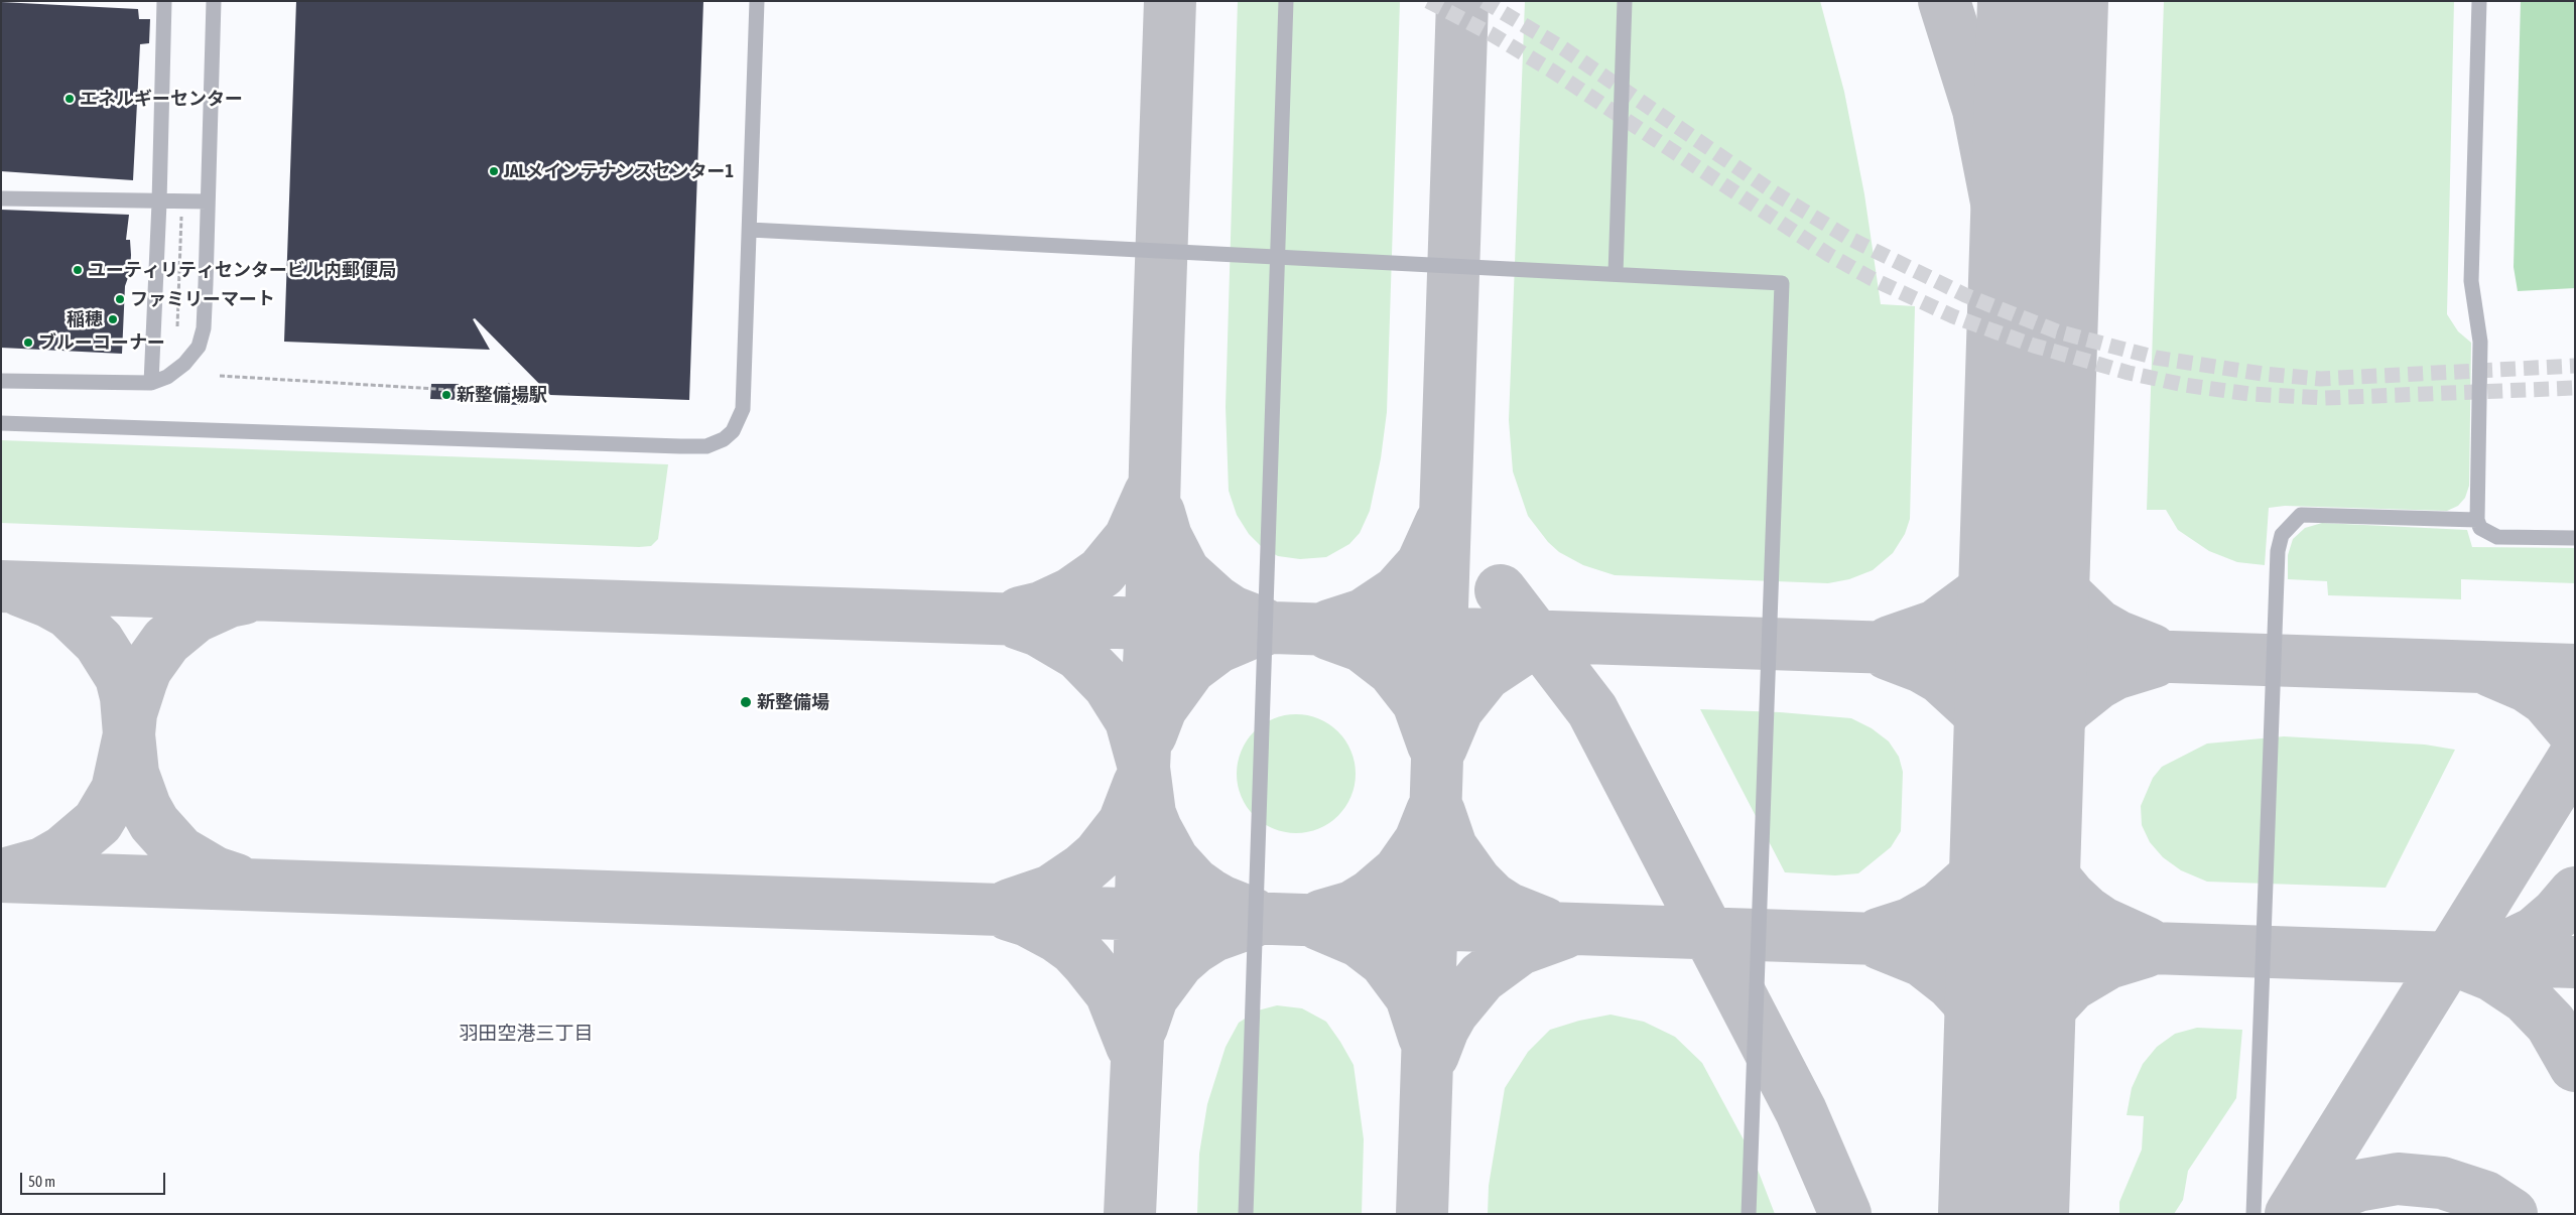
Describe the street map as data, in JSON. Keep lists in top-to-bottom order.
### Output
{
  "districts": ["羽田空港三丁目"],
  "places": [
    "エネルギーセンター",
    "JALメインテナンスセンター1",
    "ユーティリティセンタービル内郵便局",
    "ファミリーマート",
    "稲穂",
    "ブルーコーナー",
    "新整備場駅",
    "新整備場"
  ],
  "scale_bar": "50 m"
}
